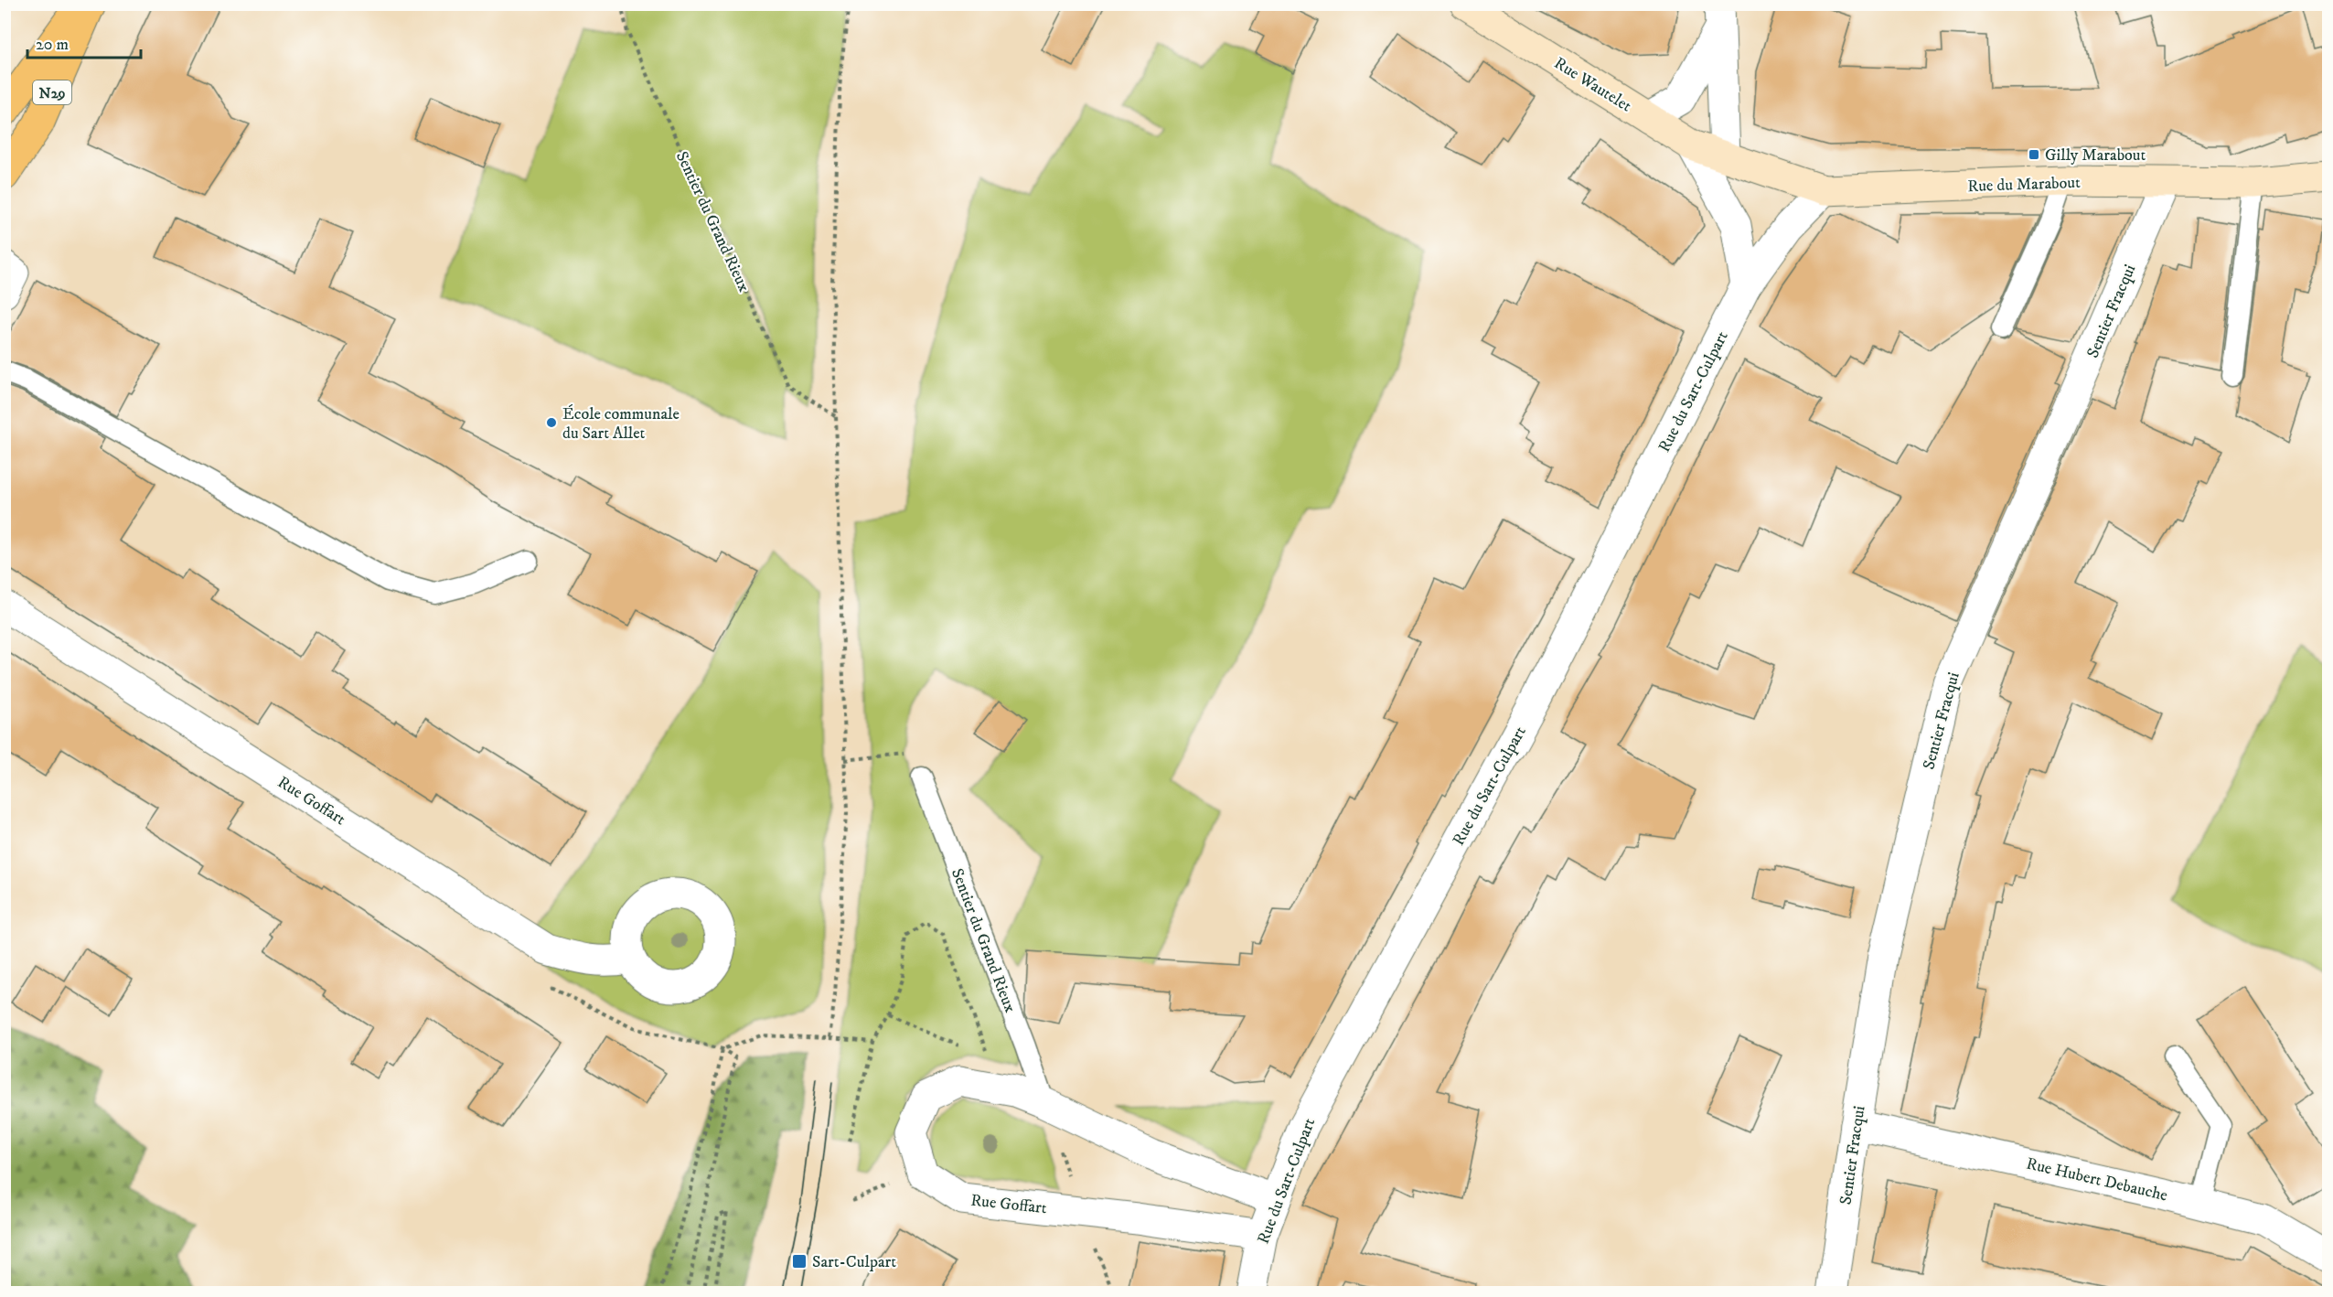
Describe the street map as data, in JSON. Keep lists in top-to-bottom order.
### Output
{
  "streets": {
    "main road": ["N29"],
    "street": [
      "Rue Wautelet",
      "Rue du Marabout",
      "Sentier Fracqui",
      "Rue du Sart-Culpart",
      "Rue Goffart",
      "Rue Hubert Debauche"
    ],
    "lane": ["Sentier du Grand Rieux"]
  },
  "crossings": [
    ["Rue Wautelet", "Rue du Marabout"],
    ["Rue du Marabout", "Sentier Fracqui"],
    ["Rue du Marabout", "Rue du Sart-Culpart"],
    ["Sentier Fracqui", "Rue Hubert Debauche"],
    ["Rue du Sart-Culpart", "Rue Goffart"]
  ],
  "places": {
    "transit": ["Gilly Marabout", "Sart-Culpart"],
    "other": ["École communale du Sart Allet"]
  },
  "scale_bar": "20 m"
}
